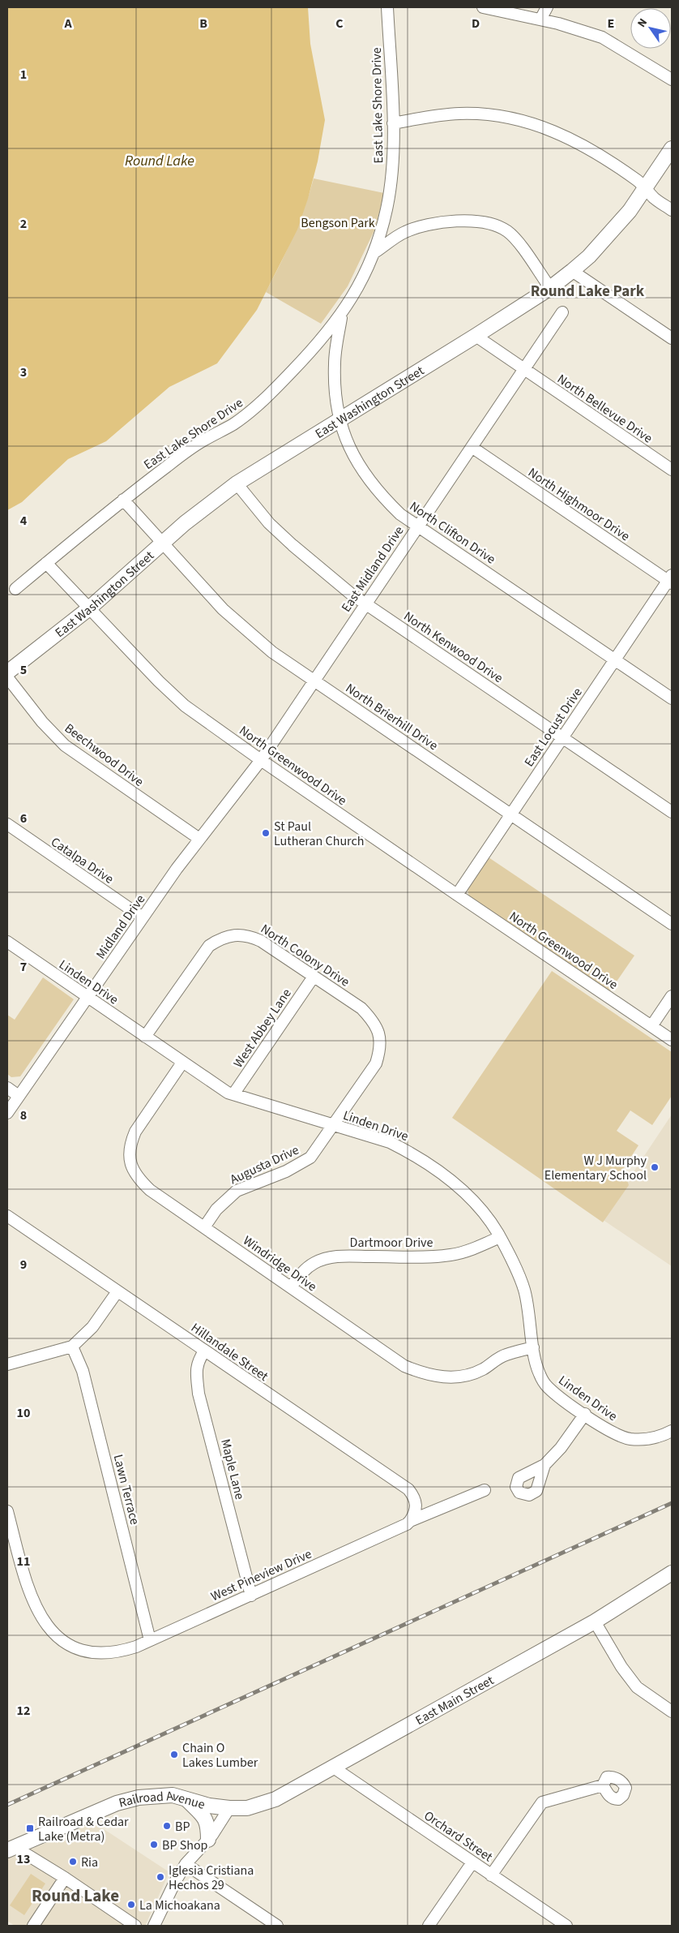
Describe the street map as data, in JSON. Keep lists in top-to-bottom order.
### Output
{
  "streets": {
    "main road": ["East Washington Street", "East Main Street", "Railroad Avenue"],
    "street": [
      "East Lake Shore Drive",
      "North Bellevue Drive",
      "North Highmoor Drive",
      "North Clifton Drive",
      "East Midland Drive",
      "North Kenwood Drive",
      "North Brierhill Drive",
      "East Locust Drive",
      "Beechwood Drive",
      "North Greenwood Drive",
      "Catalpa Drive",
      "Midland Drive",
      "North Colony Drive",
      "Linden Drive",
      "West Abbey Lane",
      "Augusta Drive",
      "Dartmoor Drive",
      "Windridge Drive",
      "Hillandale Street",
      "Maple Lane",
      "Lawn Terrace",
      "West Pineview Drive",
      "Orchard Street"
    ]
  },
  "crossings": [
    ["East Lake Shore Drive", "North Clifton Drive"],
    ["East Lake Shore Drive", "North Brierhill Drive"],
    ["East Lake Shore Drive", "North Greenwood Drive"],
    ["East Washington Street", "North Bellevue Drive"],
    ["East Washington Street", "North Clifton Drive"],
    ["East Washington Street", "North Kenwood Drive"],
    ["East Washington Street", "North Brierhill Drive"],
    ["East Washington Street", "North Greenwood Drive"],
    ["North Bellevue Drive", "East Midland Drive"],
    ["North Highmoor Drive", "East Midland Drive"],
    ["North Highmoor Drive", "East Locust Drive"],
    ["North Clifton Drive", "East Midland Drive"],
    ["North Clifton Drive", "East Locust Drive"],
    ["East Midland Drive", "North Kenwood Drive"],
    ["East Midland Drive", "North Brierhill Drive"],
    ["East Midland Drive", "North Greenwood Drive"],
    ["East Midland Drive", "Midland Drive"],
    ["North Kenwood Drive", "East Locust Drive"],
    ["North Brierhill Drive", "East Locust Drive"],
    ["East Locust Drive", "North Greenwood Drive"],
    ["Beechwood Drive", "Midland Drive"],
    ["North Greenwood Drive", "Midland Drive"],
    ["Catalpa Drive", "Midland Drive"],
    ["Midland Drive", "Linden Drive"],
    ["North Colony Drive", "Linden Drive"],
    ["North Colony Drive", "West Abbey Lane"],
    ["North Colony Drive", "Augusta Drive"],
    ["Linden Drive", "West Abbey Lane"],
    ["Linden Drive", "Augusta Drive"],
    ["Linden Drive", "Dartmoor Drive"],
    ["Linden Drive", "Windridge Drive"],
    ["Augusta Drive", "Windridge Drive"],
    ["Dartmoor Drive", "Windridge Drive"],
    ["Hillandale Street", "Maple Lane"],
    ["Hillandale Street", "West Pineview Drive"],
    ["Maple Lane", "West Pineview Drive"],
    ["Lawn Terrace", "West Pineview Drive"],
    ["East Main Street", "Railroad Avenue"],
    ["East Main Street", "Orchard Street"]
  ],
  "districts": ["Round Lake Park", "Round Lake"],
  "water": ["Round Lake"],
  "parks": ["Bengson Park"],
  "places": {
    "other": [
      "St Paul Lutheran Church",
      "W J Murphy Elementary School",
      "Chain O Lakes Lumber",
      "BP",
      "BP Shop",
      "Ria",
      "Iglesia Cristiana Hechos 29",
      "La Michoakana"
    ],
    "transit": ["Railroad & Cedar Lake (Metra)"]
  },
  "north": "top left",
  "grid": {
    "columns": [
      "A",
      "B",
      "C",
      "D",
      "E"
    ],
    "rows": [
      "1",
      "2",
      "3",
      "4",
      "5",
      "6",
      "7",
      "8",
      "9",
      "10",
      "11",
      "12",
      "13"
    ]
  }
}
